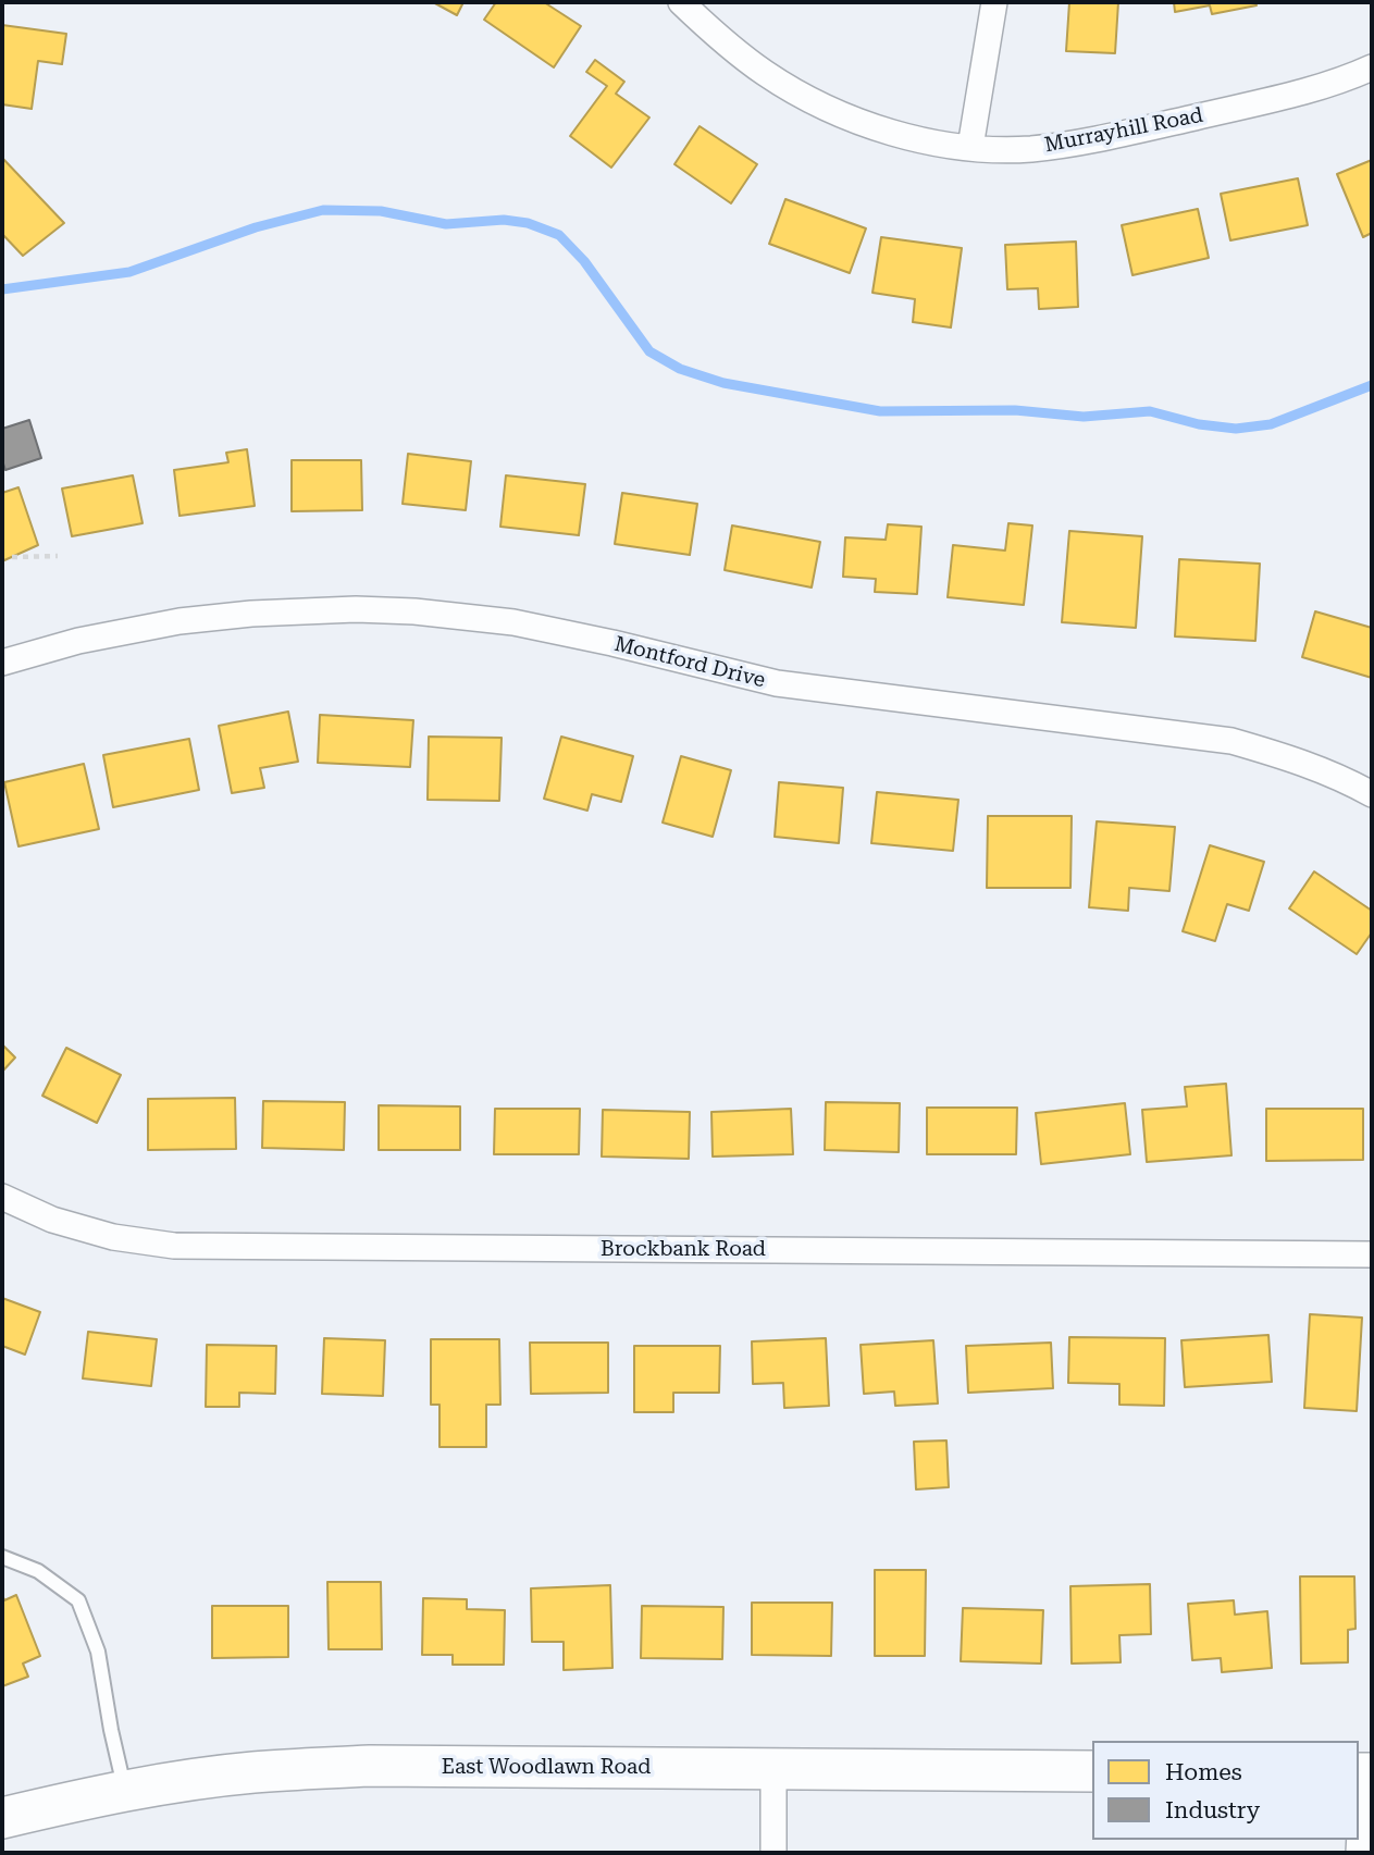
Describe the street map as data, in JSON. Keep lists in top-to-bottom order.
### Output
{
  "streets": {
    "main road": ["East Woodlawn Road"],
    "street": ["Murrayhill Road", "Montford Drive", "Brockbank Road"]
  },
  "legend": ["Homes", "Industry"]
}
